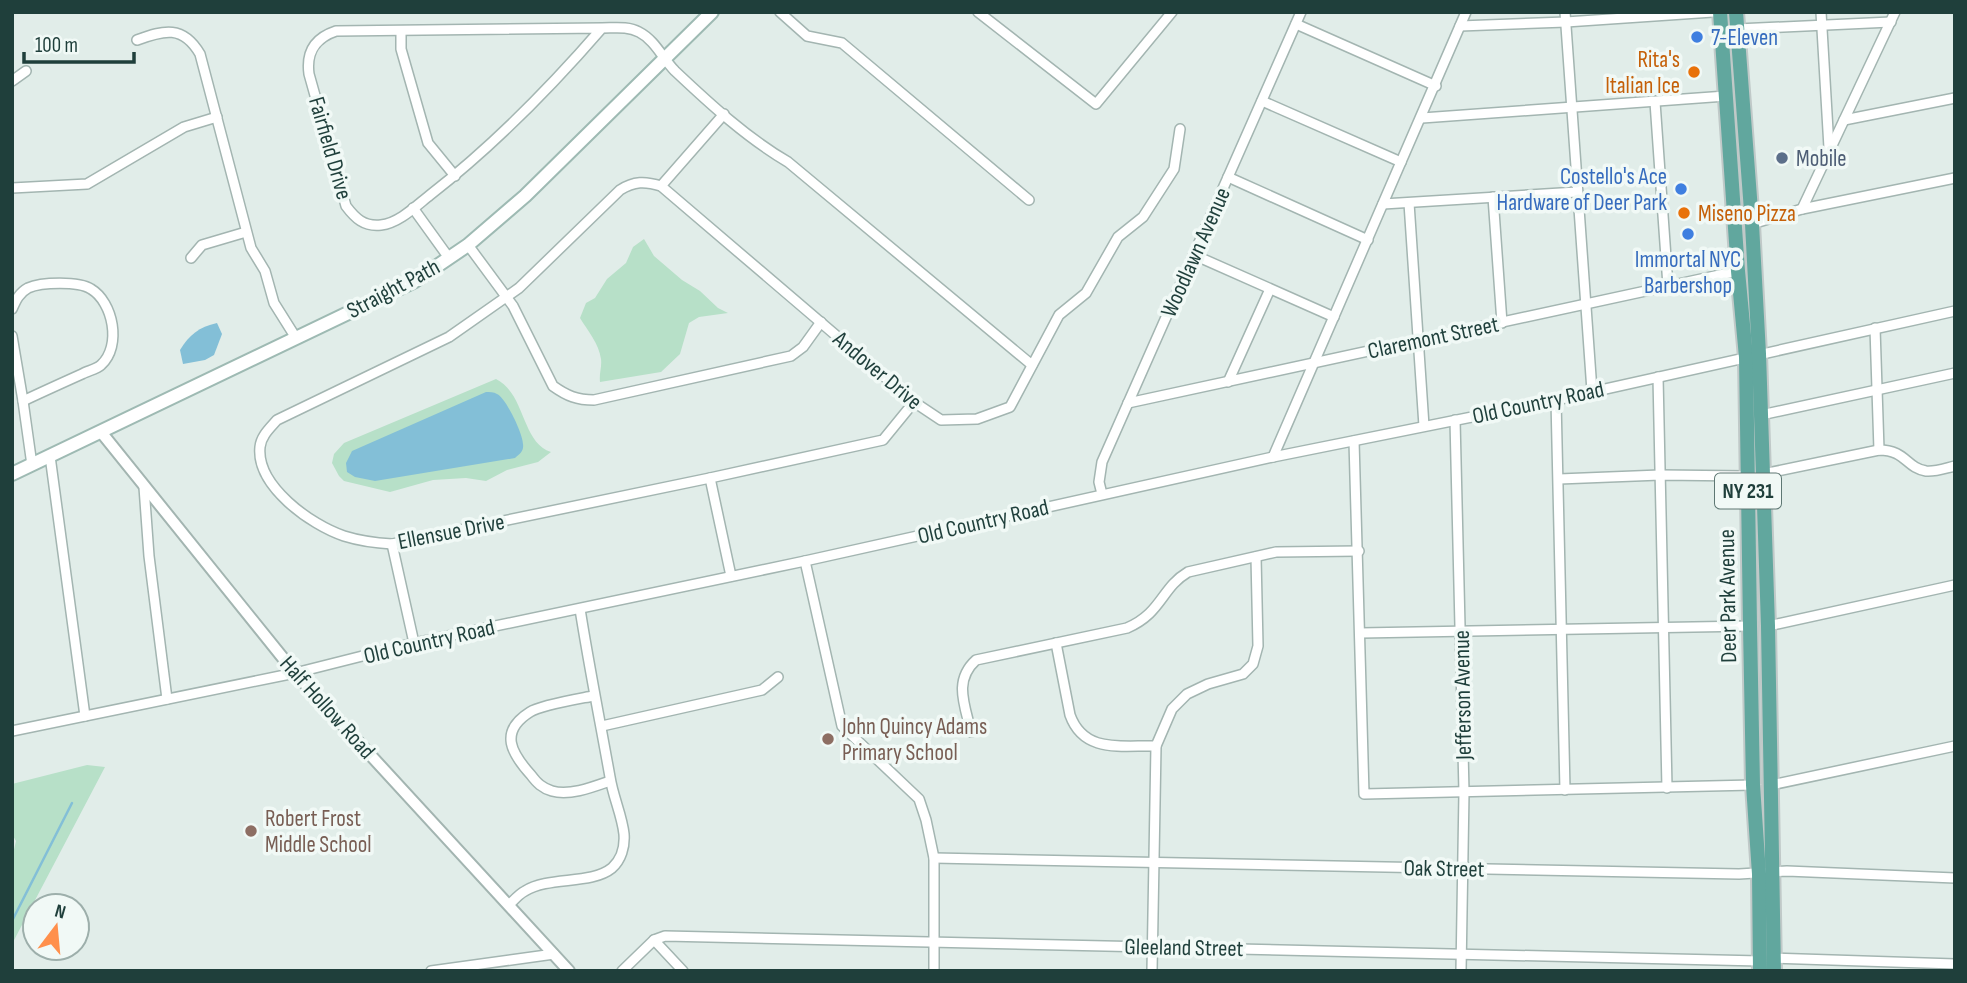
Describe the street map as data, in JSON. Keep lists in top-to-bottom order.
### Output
{
  "streets": {
    "main road": ["Straight Path", "NY 231", "Deer Park Avenue"],
    "street": [
      "Fairfield Drive",
      "Woodlawn Avenue",
      "Claremont Street",
      "Andover Drive",
      "Old Country Road",
      "Ellensue Drive",
      "Jefferson Avenue",
      "Half Hollow Road",
      "Oak Street",
      "Gleeland Street"
    ]
  },
  "crossings": [
    ["Fairfield Drive", "Straight Path"],
    ["Fairfield Drive", "Andover Drive"],
    ["Woodlawn Avenue", "Claremont Street"],
    ["Woodlawn Avenue", "Old Country Road"],
    ["Straight Path", "Half Hollow Road"],
    ["Claremont Street", "Deer Park Avenue"],
    ["Andover Drive", "Ellensue Drive"],
    ["Old Country Road", "Deer Park Avenue"],
    ["Old Country Road", "Jefferson Avenue"],
    ["Old Country Road", "Half Hollow Road"],
    ["Deer Park Avenue", "Oak Street"],
    ["Deer Park Avenue", "Gleeland Street"],
    ["Jefferson Avenue", "Oak Street"],
    ["Jefferson Avenue", "Gleeland Street"]
  ],
  "places": [
    "7-Eleven",
    "Rita's Italian Ice",
    "Mobile",
    "Costello's Ace Hardware of Deer Park",
    "Miseno Pizza",
    "Immortal NYC Barbershop",
    "John Quincy Adams Primary School",
    "Robert Frost Middle School"
  ],
  "scale_bar": "100 m",
  "north": "top"
}
